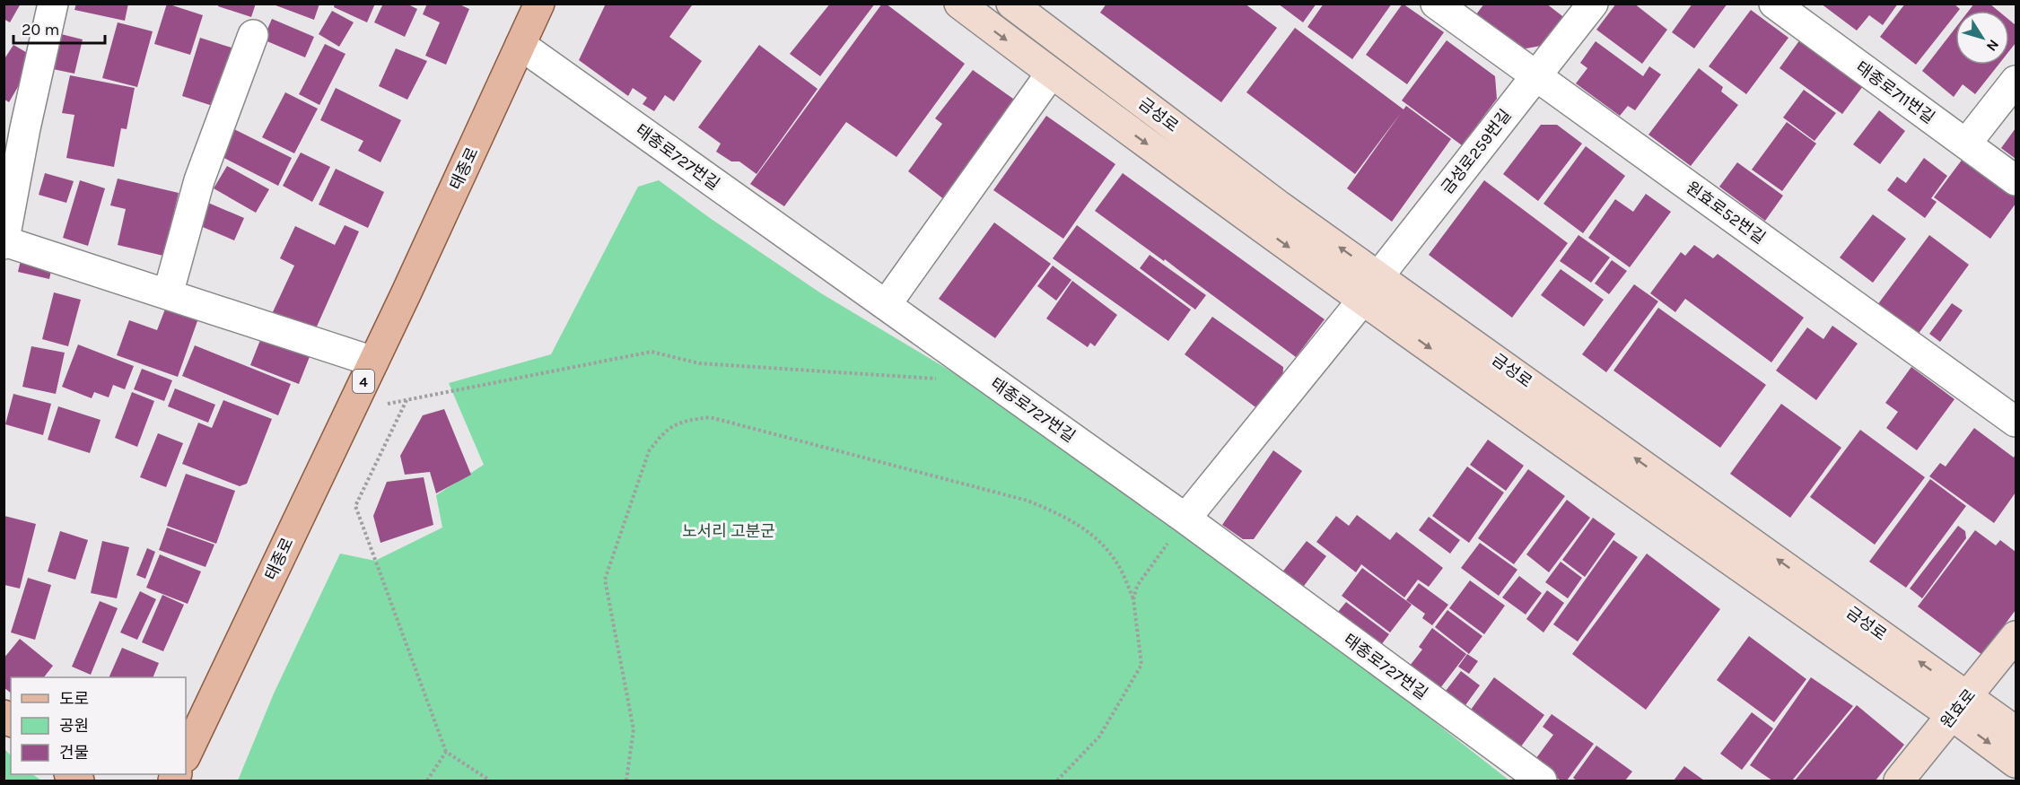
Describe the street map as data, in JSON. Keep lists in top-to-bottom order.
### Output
{
  "streets": {
    "main road": ["태종로", "4"],
    "street": [
      "태종로711번길",
      "금성로",
      "금성로259번길",
      "태종로727번길",
      "원효로52번길",
      "원효로"
    ]
  },
  "crossings": [
    ["금성로", "금성로259번길"],
    ["금성로", "원효로"],
    ["금성로259번길", "원효로52번길"],
    ["태종로727번길", "태종로"]
  ],
  "parks": ["노서리 고분군"],
  "legend": ["도로", "공원", "건물"],
  "scale_bar": "20 m",
  "north": "bottom right"
}
